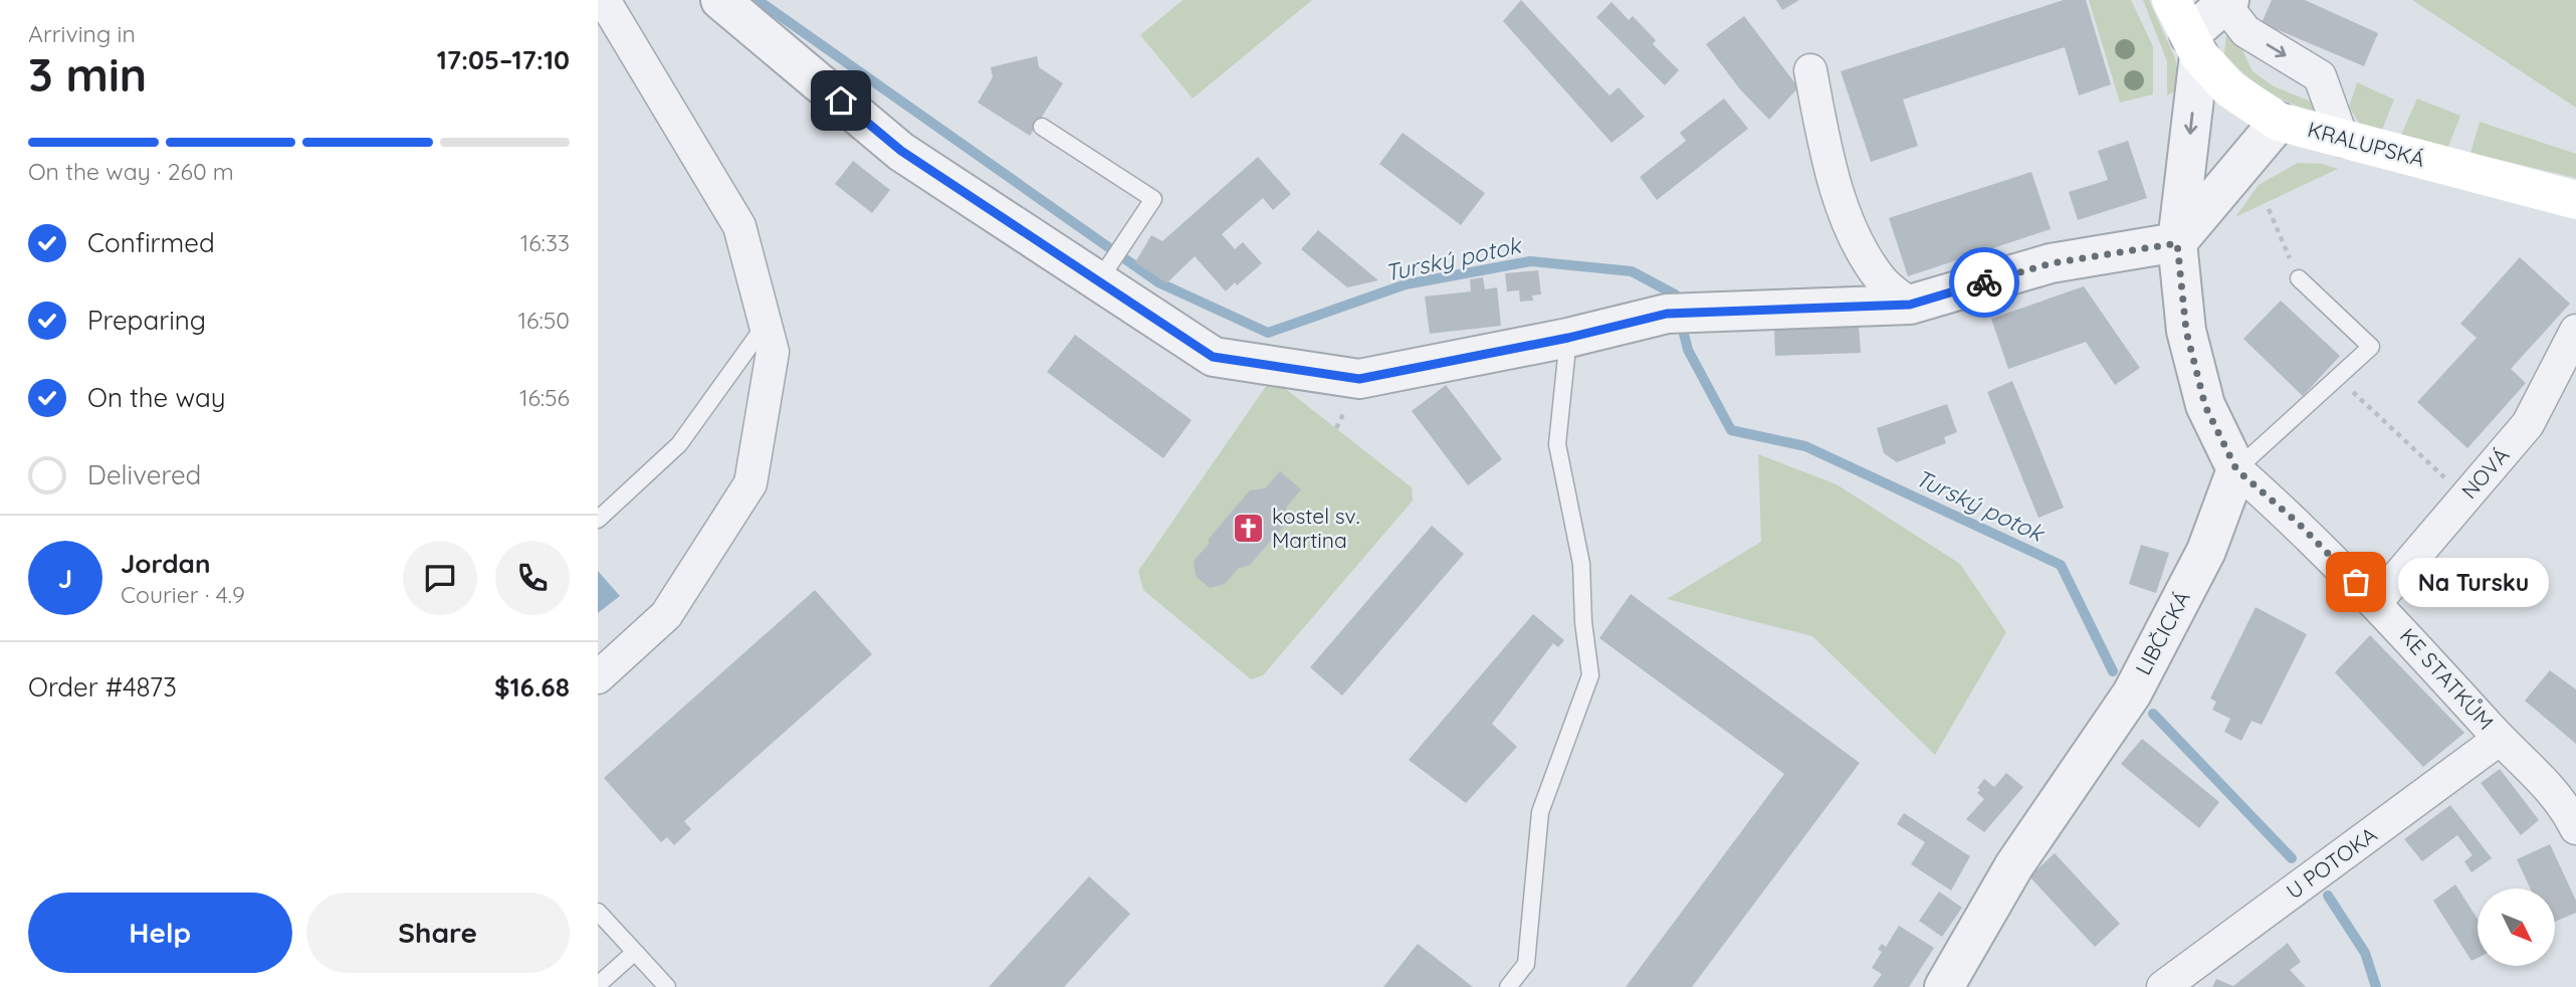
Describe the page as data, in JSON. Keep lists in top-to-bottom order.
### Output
{
  "streets": {
    "main road": ["KRALUPSKÁ"],
    "street": [
      "NOVÁ",
      "LIBČICKÁ",
      "KE STATKŮM",
      "U POTOKA"
    ]
  },
  "crossings": [
    ["NOVÁ", "KE STATKŮM"],
    ["LIBČICKÁ", "KE STATKŮM"],
    ["KE STATKŮM", "U POTOKA"]
  ],
  "water": ["Turský potok"],
  "places": {
    "church": ["kostel sv. Martina"],
    "other": ["Na Tursku"]
  },
  "north": "bottom right",
  "page": {
    "heading": ["3 min", "Arriving in", "17:05–17:10"],
    "panel": [
      "Jordan",
      "Courier · 4.9",
      "Order #4873",
      "$16.68"
    ],
    "bar": "On the way · 260 m",
    "list": [
      ["Confirmed", "16:33"],
      ["Preparing", "16:50"],
      ["On the way", "16:56"],
      "Delivered"
    ],
    "round": "J",
    "bubble": "Na Tursku",
    "buttons": ["Help", "Share"]
  }
}
